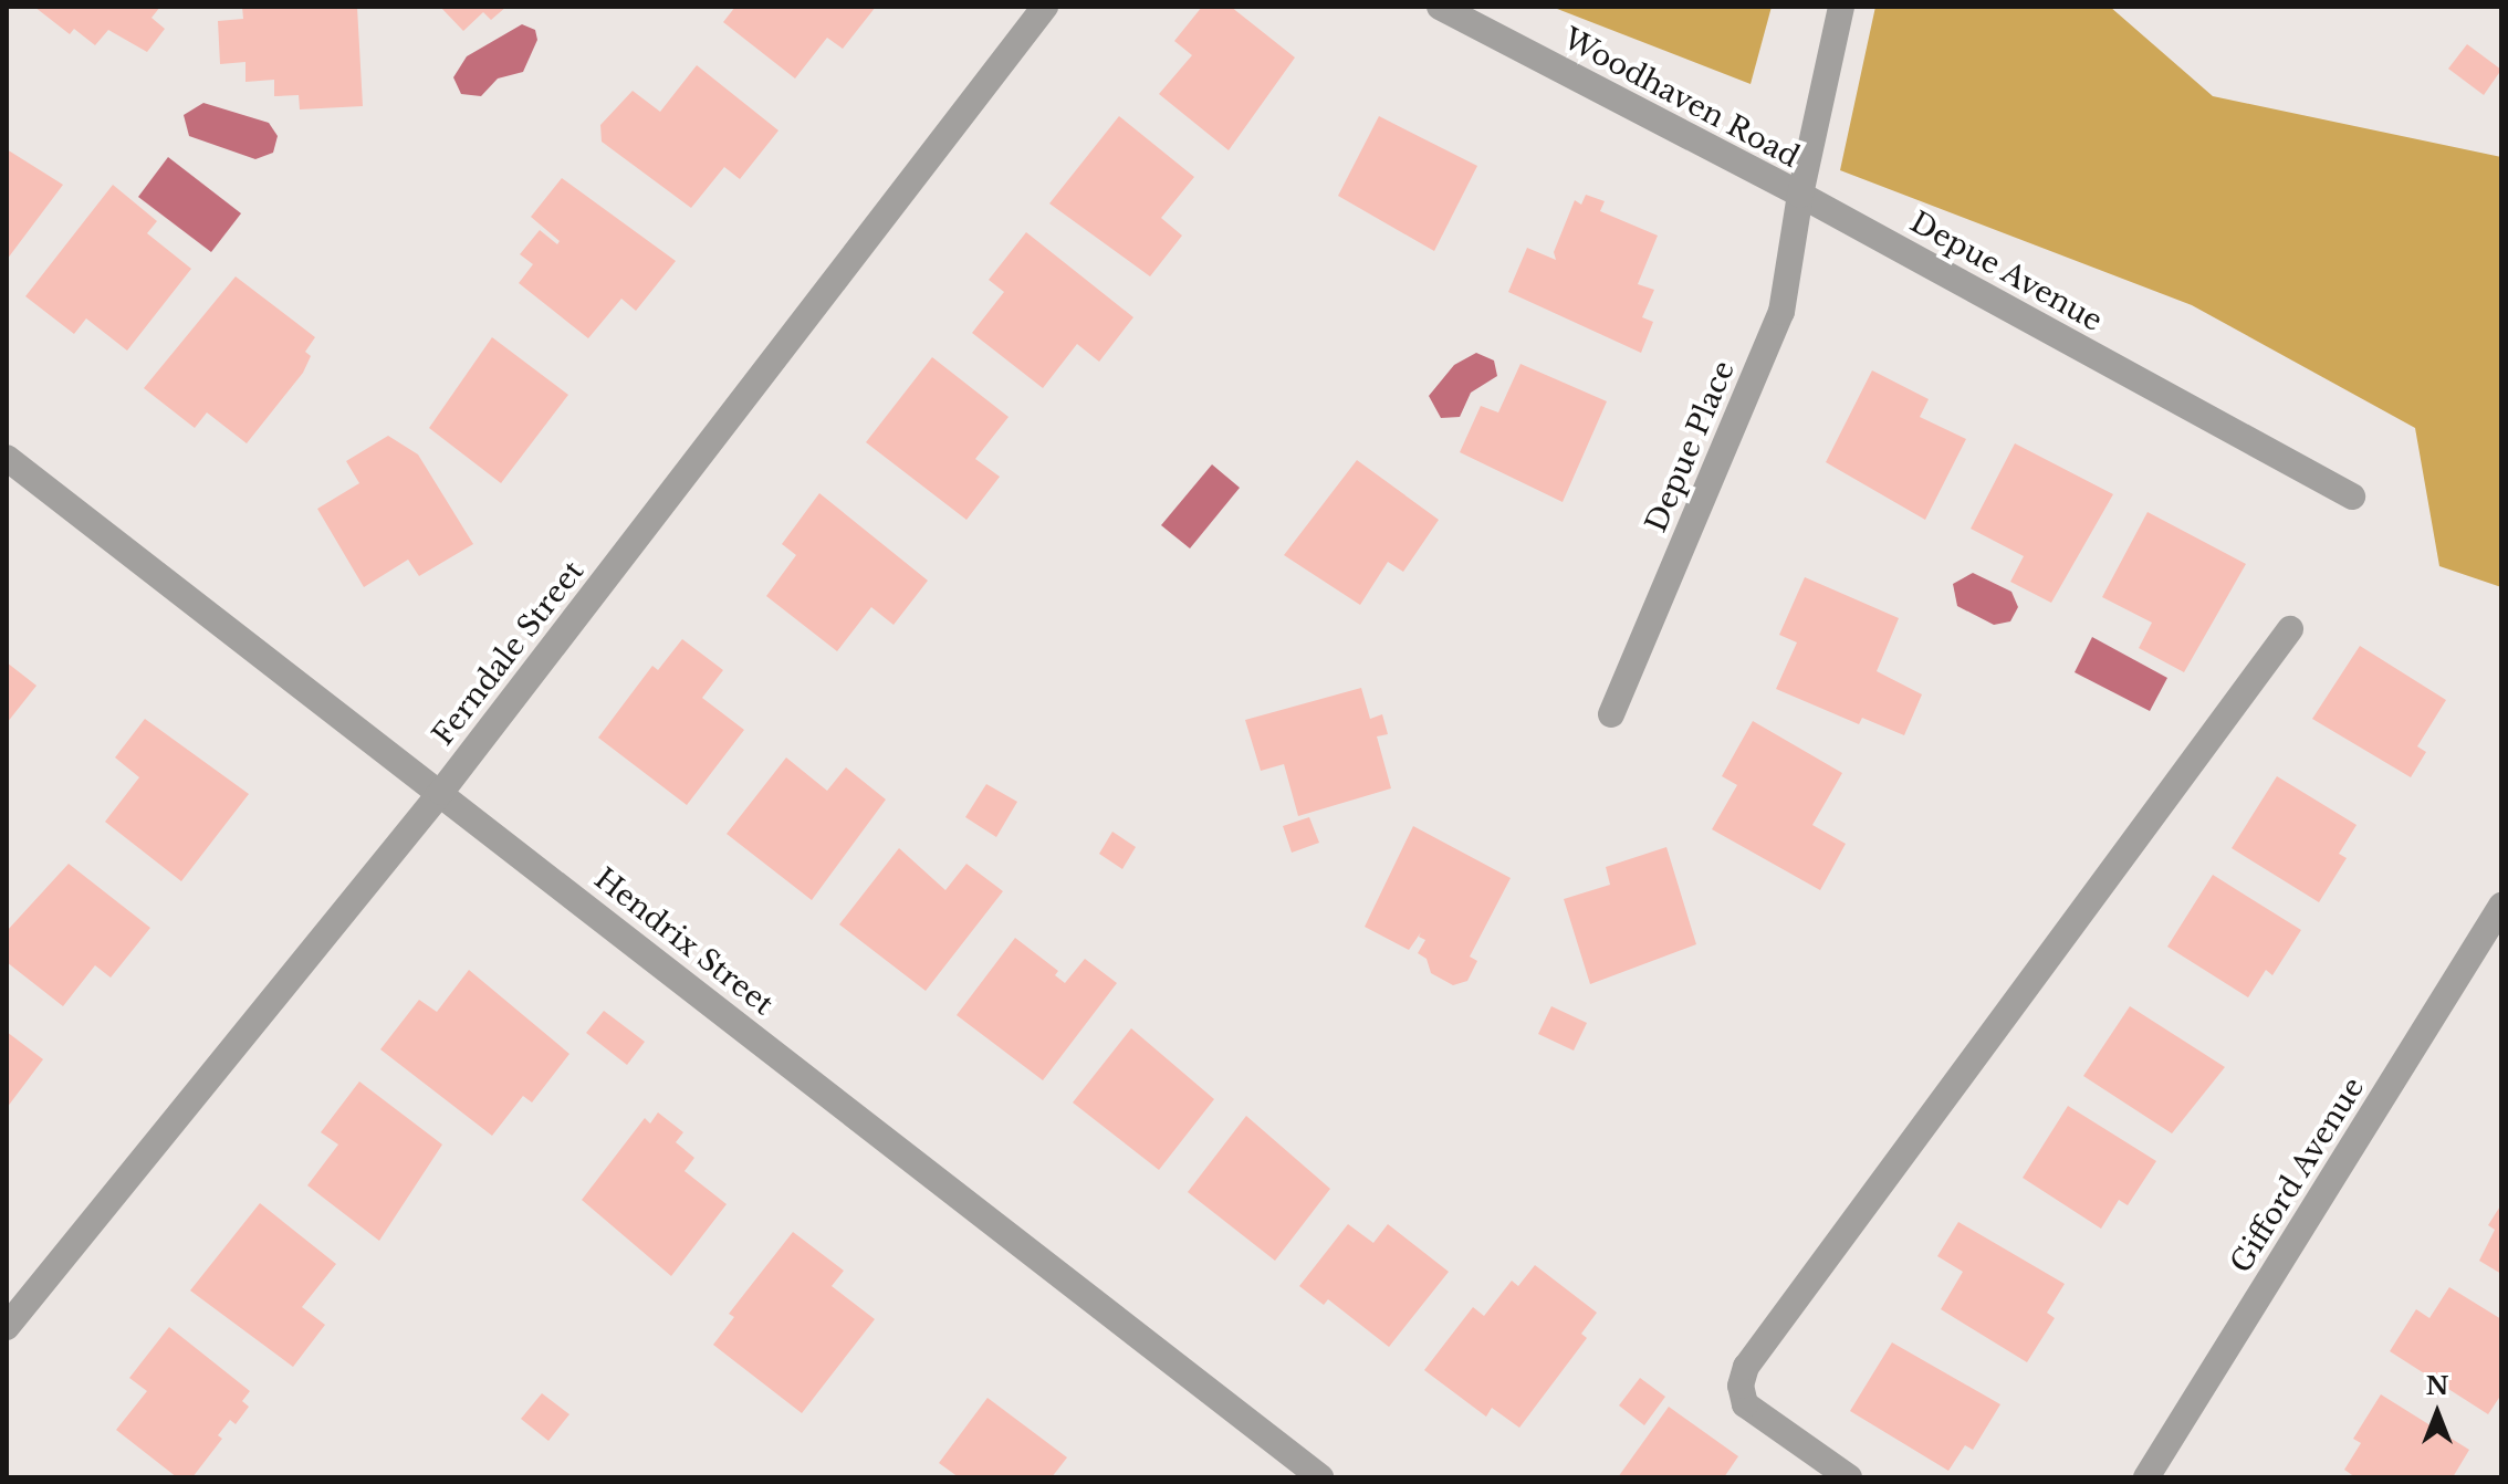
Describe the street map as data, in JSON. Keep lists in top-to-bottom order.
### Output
{
  "streets": {
    "street": [
      "Woodhaven Road",
      "Depue Avenue",
      "Depue Place",
      "Ferndale Street",
      "Hendrix Street",
      "Gifford Avenue"
    ]
  },
  "crossings": [
    ["Woodhaven Road", "Depue Avenue"],
    ["Woodhaven Road", "Depue Place"],
    ["Depue Avenue", "Depue Place"],
    ["Ferndale Street", "Hendrix Street"]
  ],
  "north": "top"
}
